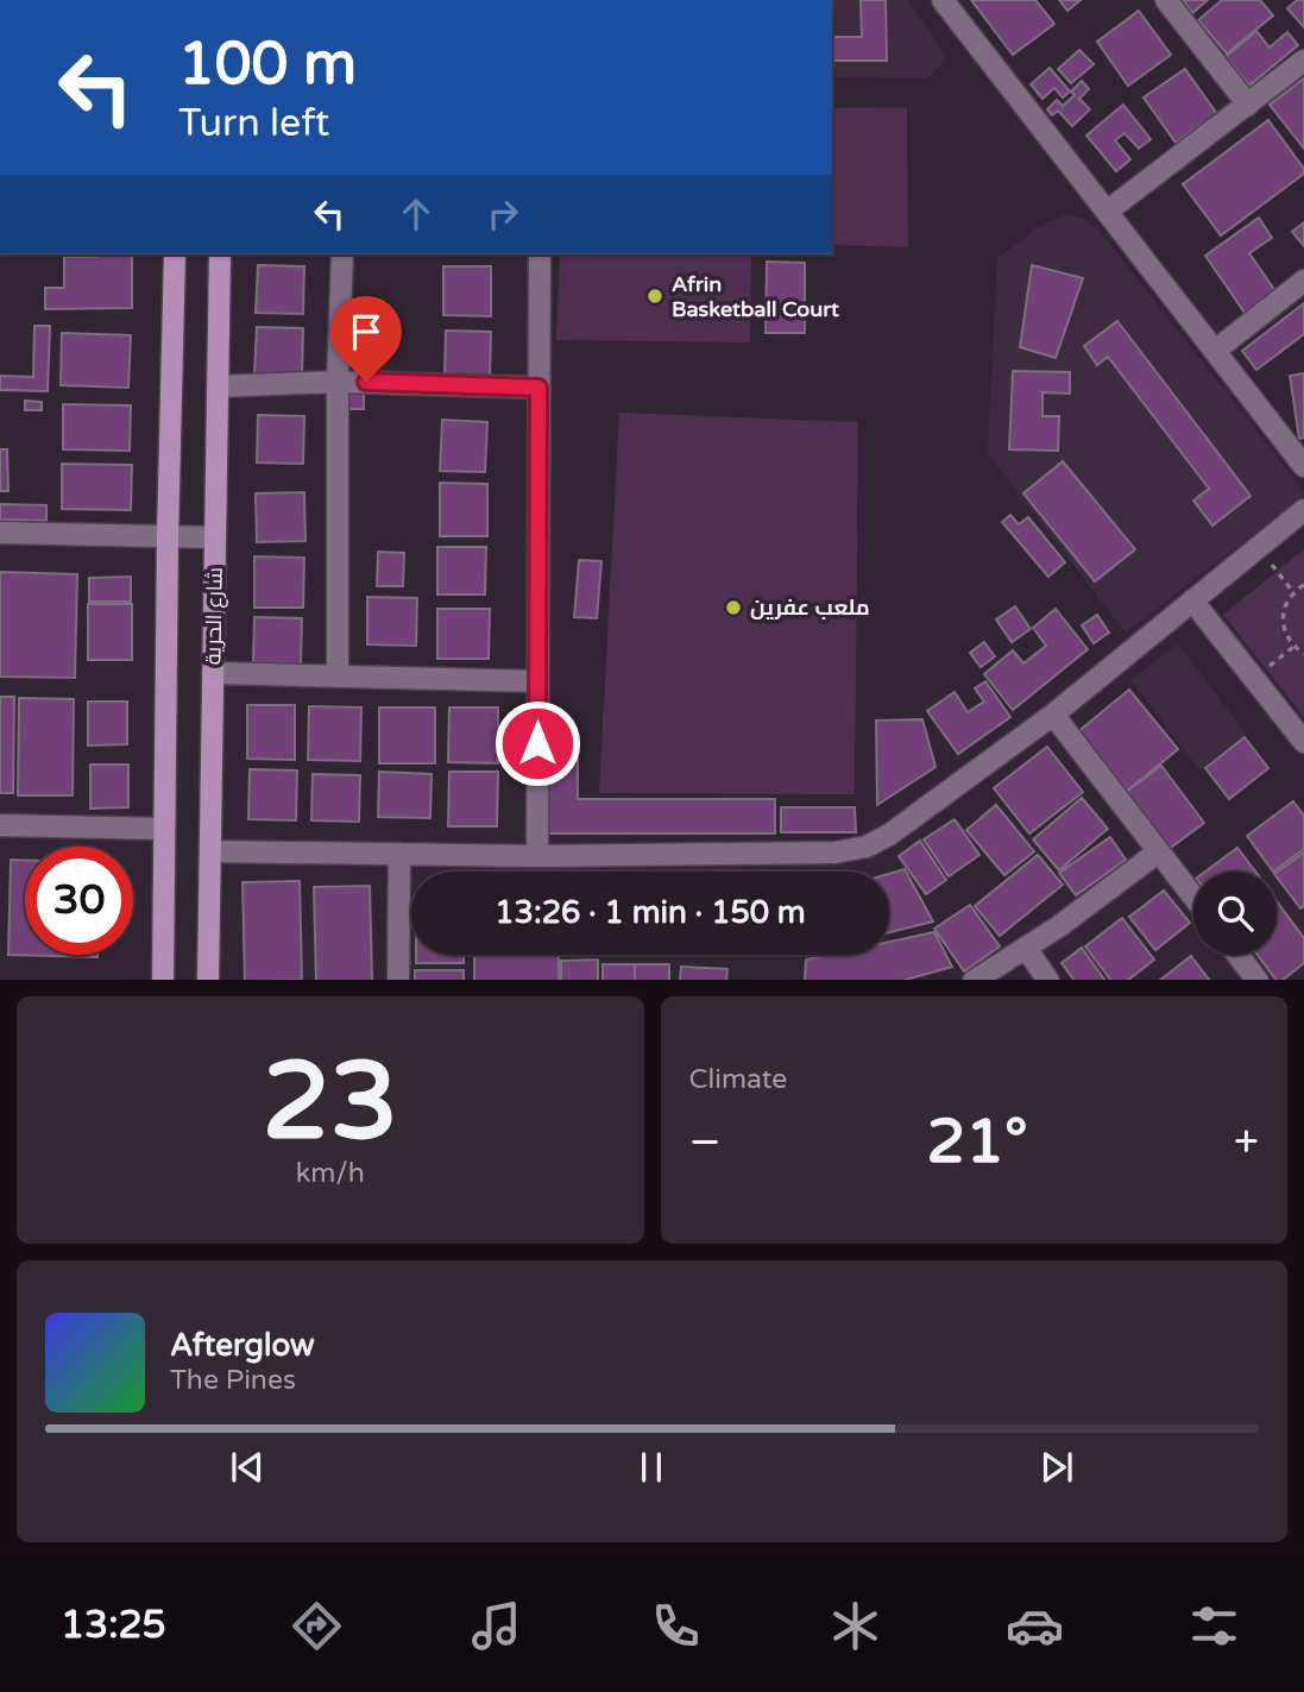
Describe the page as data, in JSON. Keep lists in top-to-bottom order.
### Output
{
  "streets": {
    "main road": ["شارع الحرية"]
  },
  "places": ["Afrin Basketball Court", "ملعب عفرين"],
  "page": {
    "turn": ["100 m", "Turn left"],
    "limit": "30",
    "trip": "13:26 · 1 min · 150 m",
    "tile": [
      ["23", "km/h"],
      "Climate"
    ],
    "heat": ["−", "21°", "+"],
    "song": ["Afterglow", "The Pines"],
    "tabs": "13:25"
  }
}
